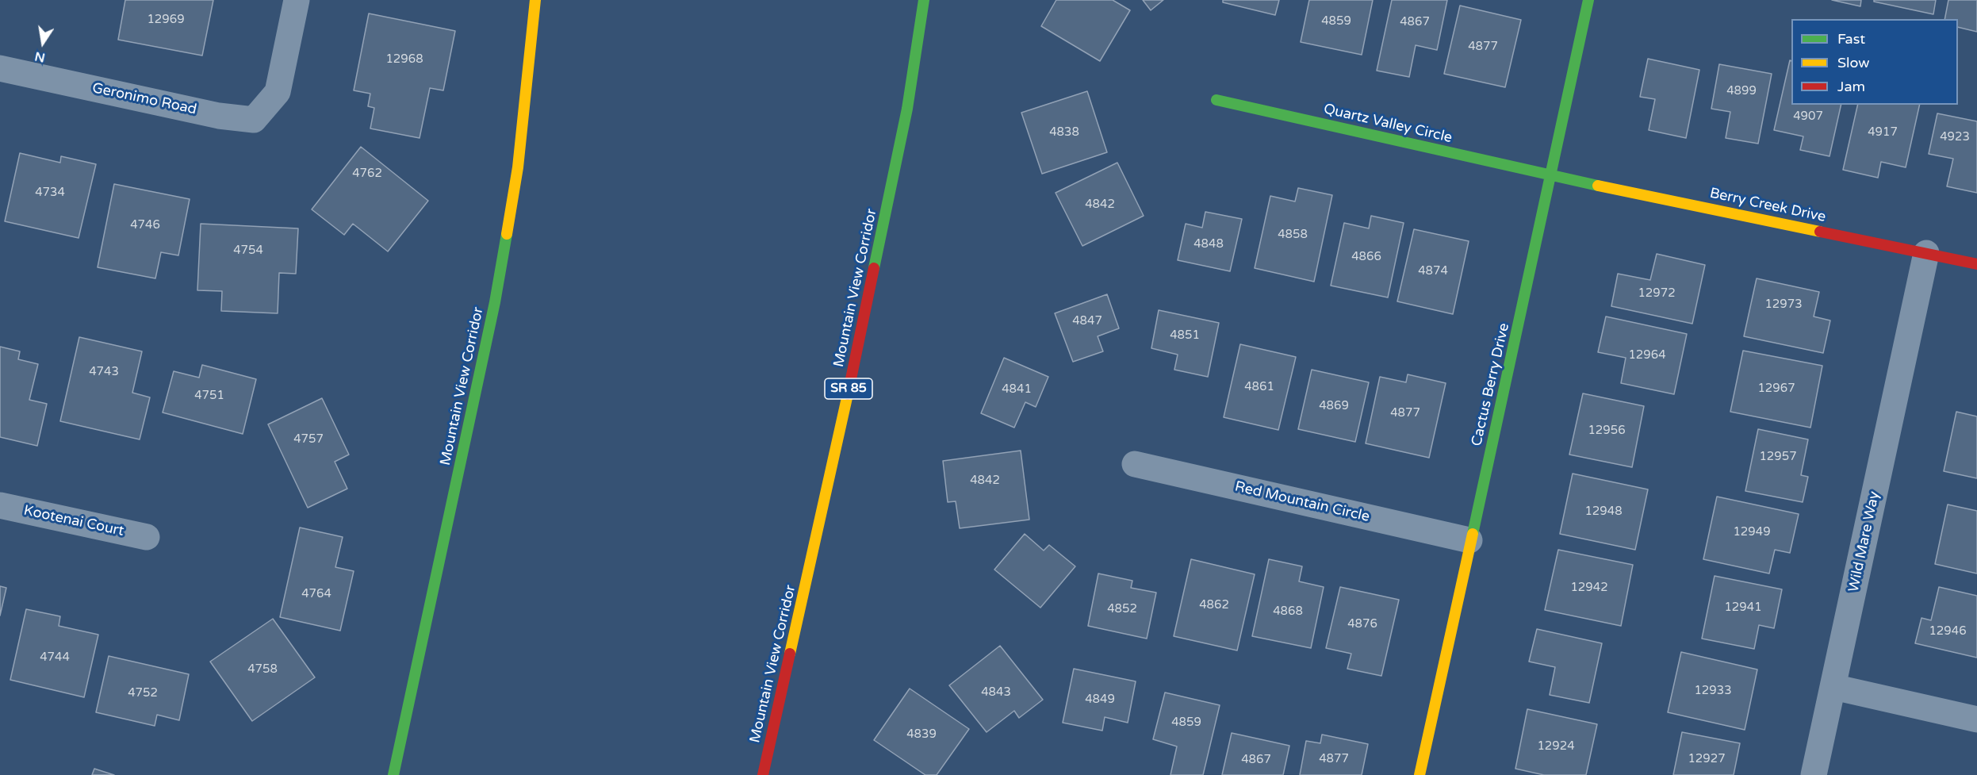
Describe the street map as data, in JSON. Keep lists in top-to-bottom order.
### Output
{
  "streets": {
    "main road": [
      "Quartz Valley Circle",
      "Berry Creek Drive",
      "Mountain View Corridor",
      "Cactus Berry Drive",
      "SR 85"
    ],
    "street": [
      "Geronimo Road",
      "Red Mountain Circle",
      "Kootenai Court",
      "Wild Mare Way"
    ]
  },
  "crossings": [
    ["Quartz Valley Circle", "Berry Creek Drive"],
    ["Quartz Valley Circle", "Cactus Berry Drive"],
    ["Berry Creek Drive", "Cactus Berry Drive"],
    ["Berry Creek Drive", "Wild Mare Way"],
    ["Cactus Berry Drive", "Red Mountain Circle"]
  ],
  "house_numbers": [
    "12969",
    "4859",
    "4867",
    "4877",
    "12968",
    "4899",
    "4907",
    "4838",
    "4917",
    "4923",
    "4762",
    "4734",
    "4842",
    "4746",
    "4858",
    "4848",
    "4754",
    "4866",
    "4874",
    "12972",
    "12973",
    "4847",
    "4851",
    "12964",
    "4743",
    "4861",
    "12967",
    "4841",
    "4751",
    "4869",
    "4877",
    "12956",
    "4757",
    "12957",
    "4842",
    "12948",
    "12949",
    "12942",
    "4764",
    "4862",
    "12941",
    "4852",
    "4868",
    "4876",
    "12946",
    "4744",
    "4758",
    "12933",
    "4843",
    "4752",
    "4849",
    "4859",
    "4839",
    "12924",
    "4877",
    "12927",
    "4867"
  ],
  "legend": ["Fast", "Slow", "Jam"],
  "north": "bottom"
}
